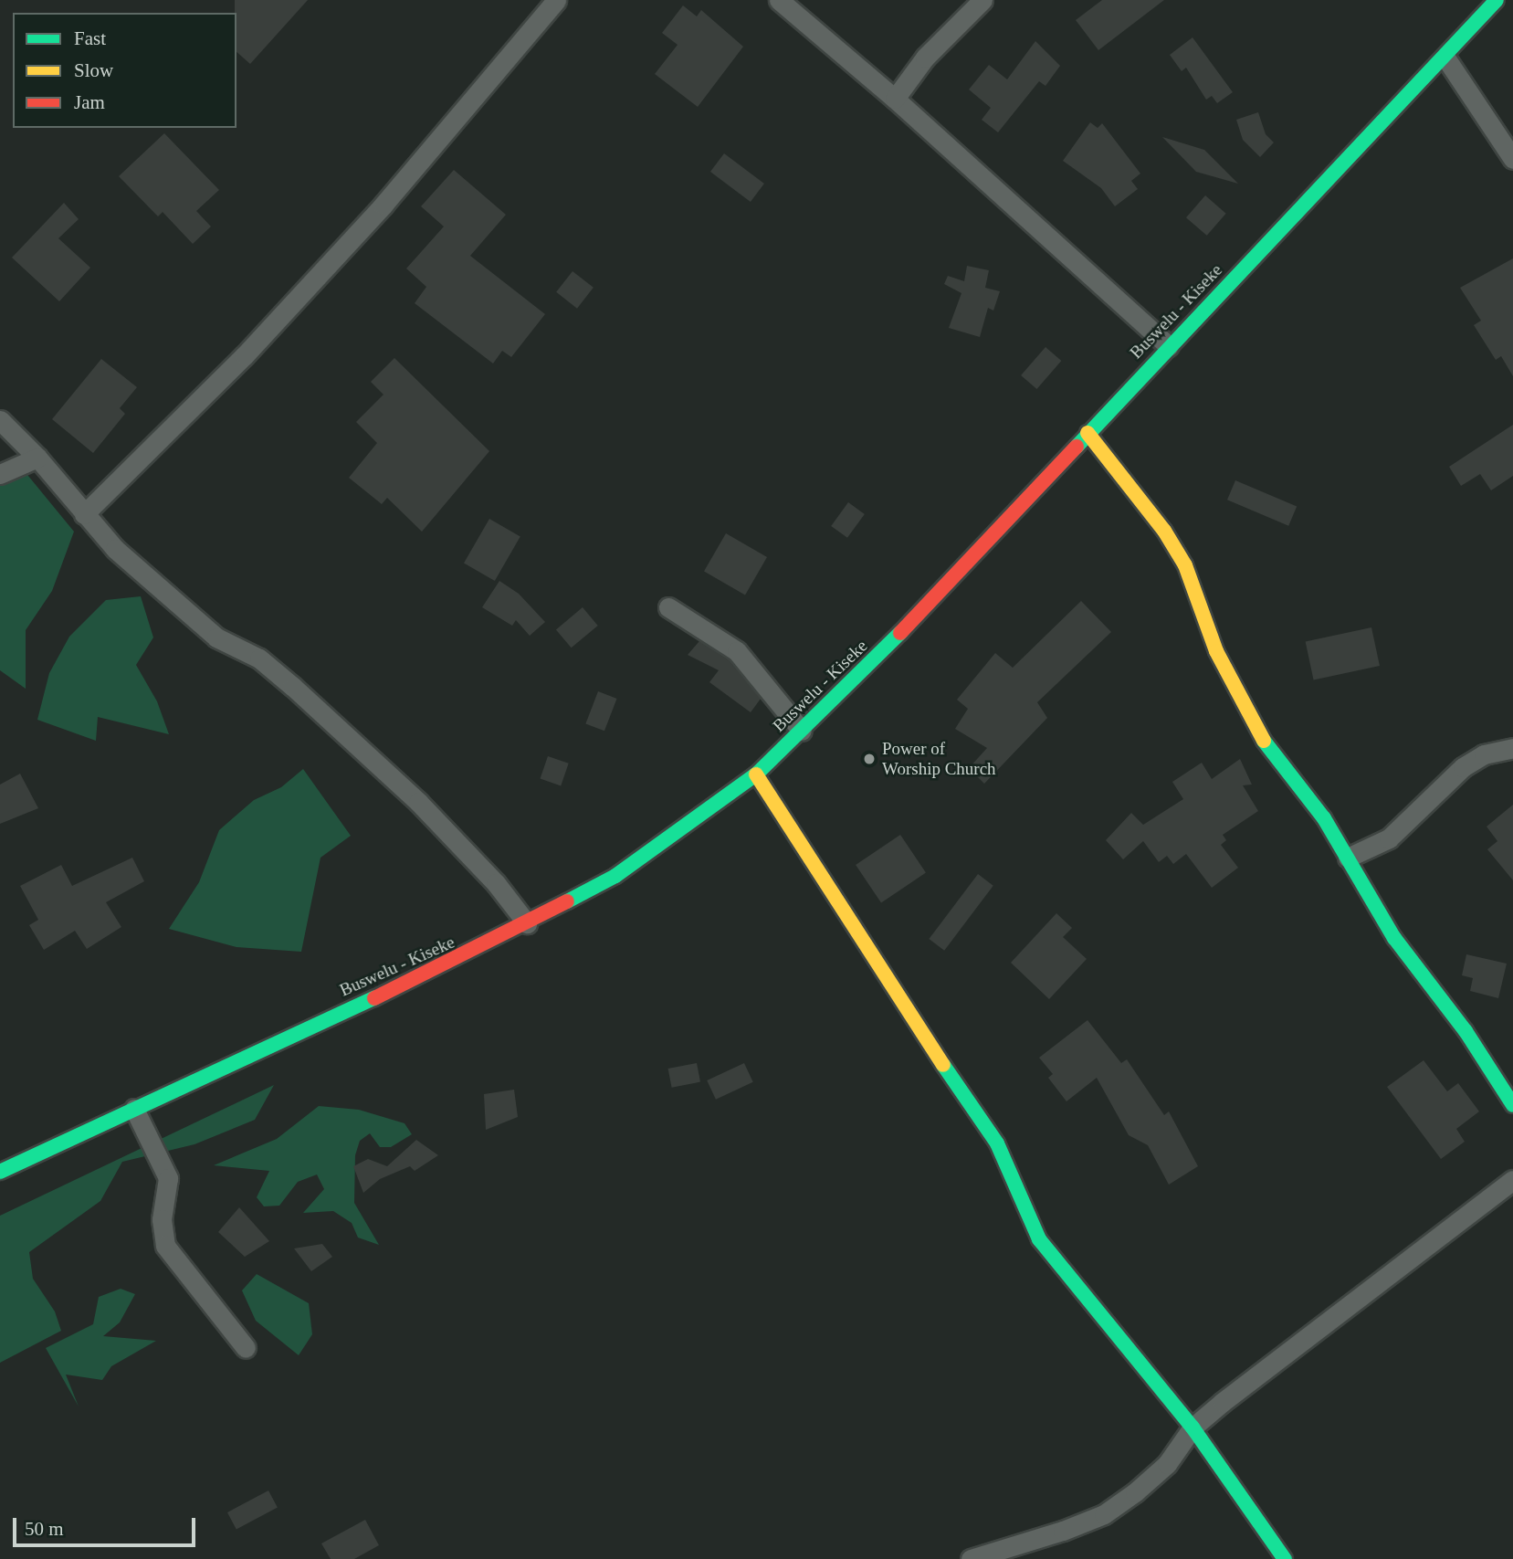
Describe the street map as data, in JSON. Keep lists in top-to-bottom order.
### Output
{
  "streets": {
    "main road": ["Buswelu - Kiseke"]
  },
  "places": ["Power of Worship Church"],
  "legend": ["Fast", "Slow", "Jam"],
  "scale_bar": "50 m"
}
